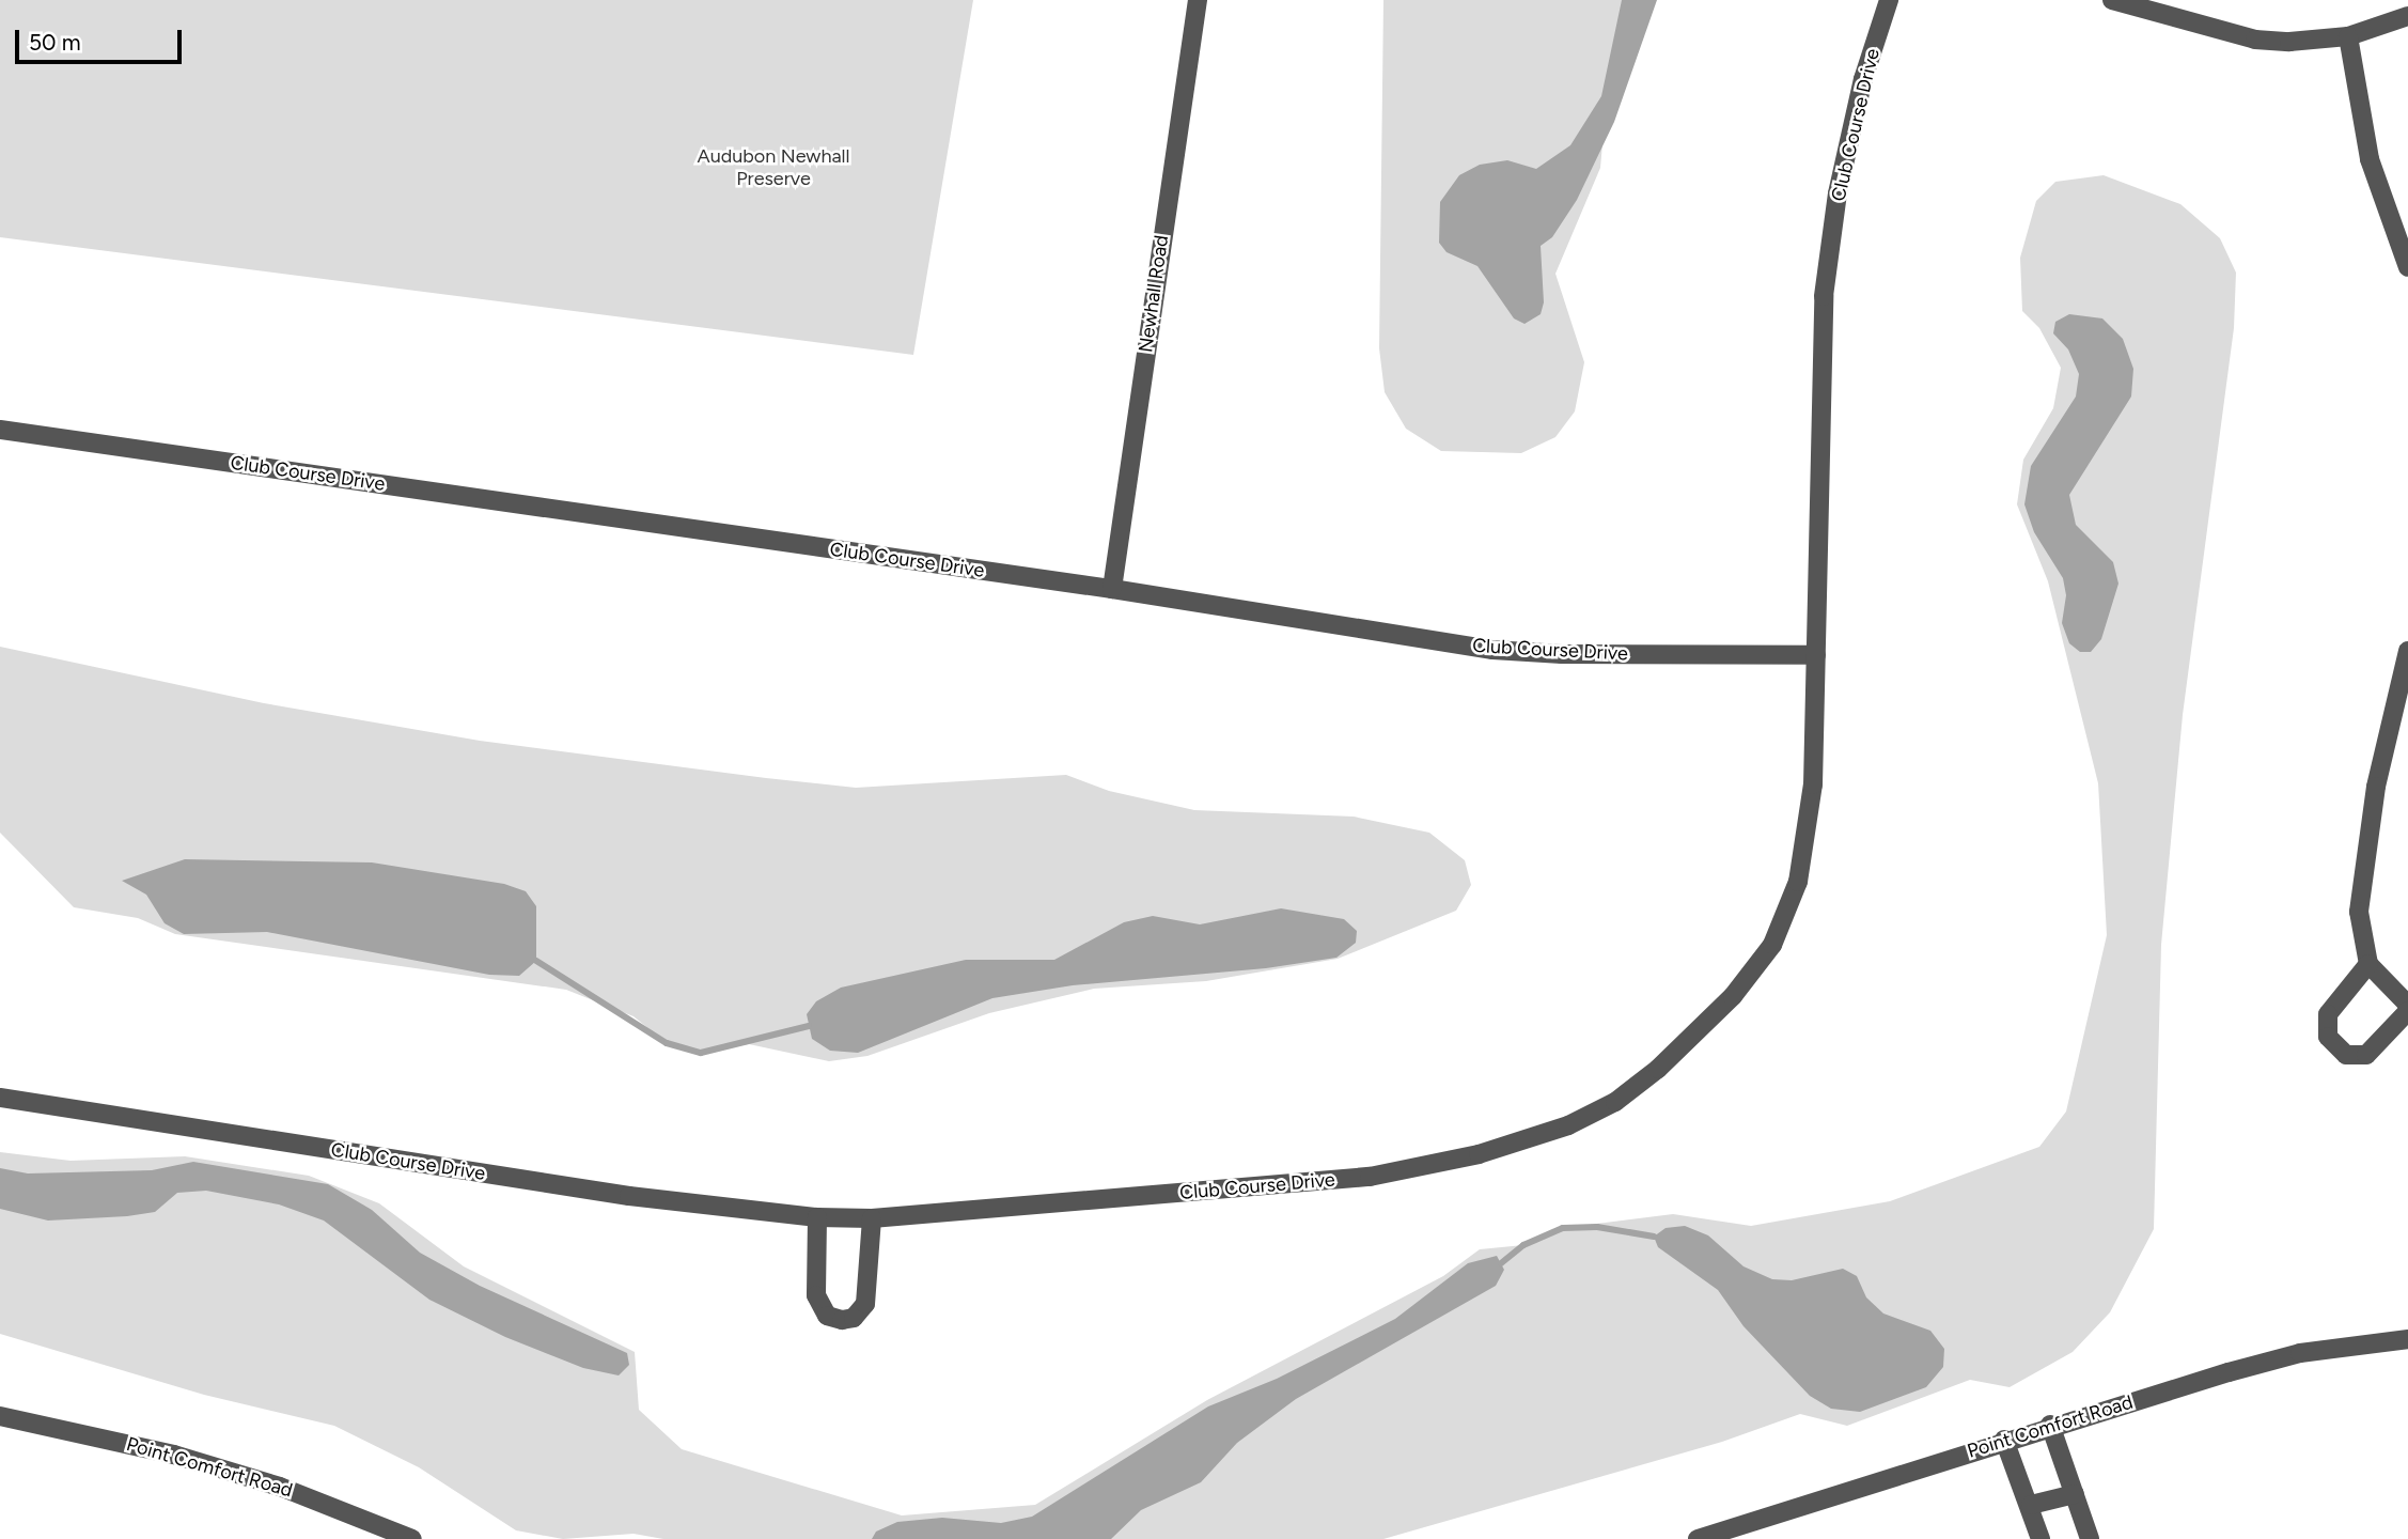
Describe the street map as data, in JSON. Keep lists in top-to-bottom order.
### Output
{
  "streets": {
    "street": ["Club Course Drive", "Newhall Road", "Point Comfort Road"]
  },
  "crossings": [
    ["Club Course Drive", "Newhall Road"]
  ],
  "parks": ["Audubon Newhall Preserve"],
  "scale_bar": "50 m"
}
